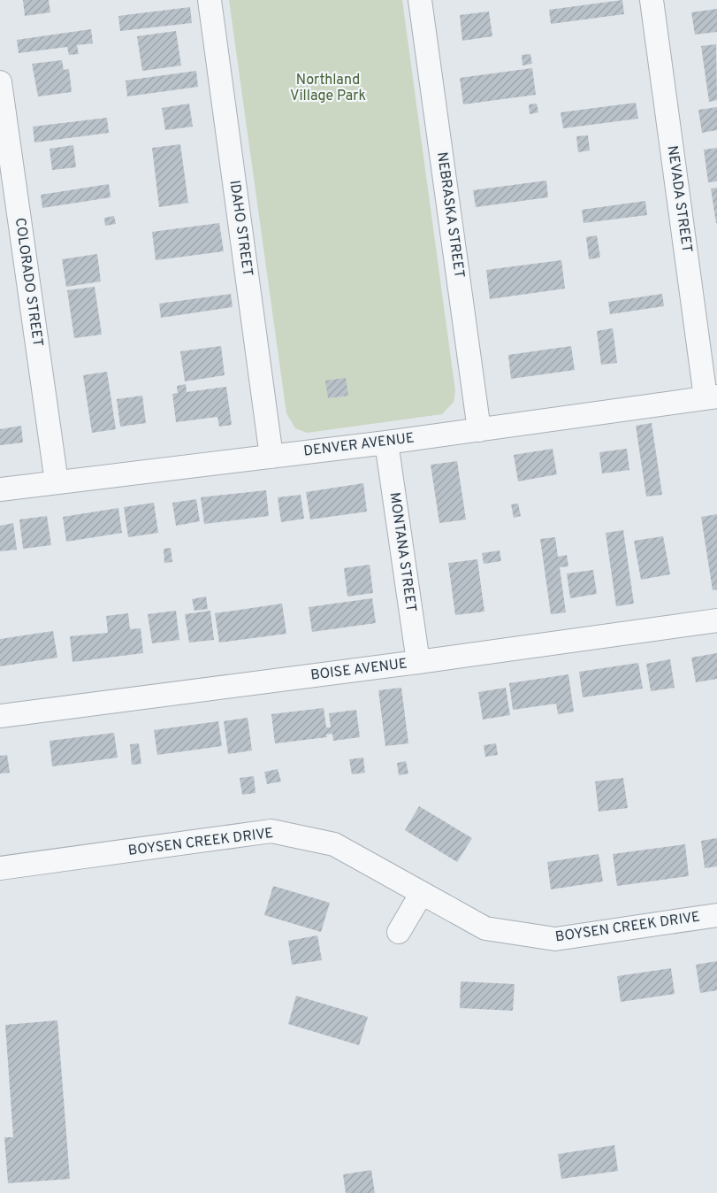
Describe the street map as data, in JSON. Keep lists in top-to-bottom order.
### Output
{
  "streets": {
    "street": [
      "NEVADA STREET",
      "NEBRASKA STREET",
      "IDAHO STREET",
      "COLORADO STREET",
      "DENVER AVENUE",
      "MONTANA STREET",
      "BOISE AVENUE",
      "BOYSEN CREEK DRIVE"
    ]
  },
  "crossings": [
    ["NEVADA STREET", "DENVER AVENUE"],
    ["NEBRASKA STREET", "DENVER AVENUE"],
    ["IDAHO STREET", "DENVER AVENUE"],
    ["COLORADO STREET", "DENVER AVENUE"],
    ["DENVER AVENUE", "MONTANA STREET"],
    ["MONTANA STREET", "BOISE AVENUE"]
  ],
  "parks": ["Northland Village Park"]
}
